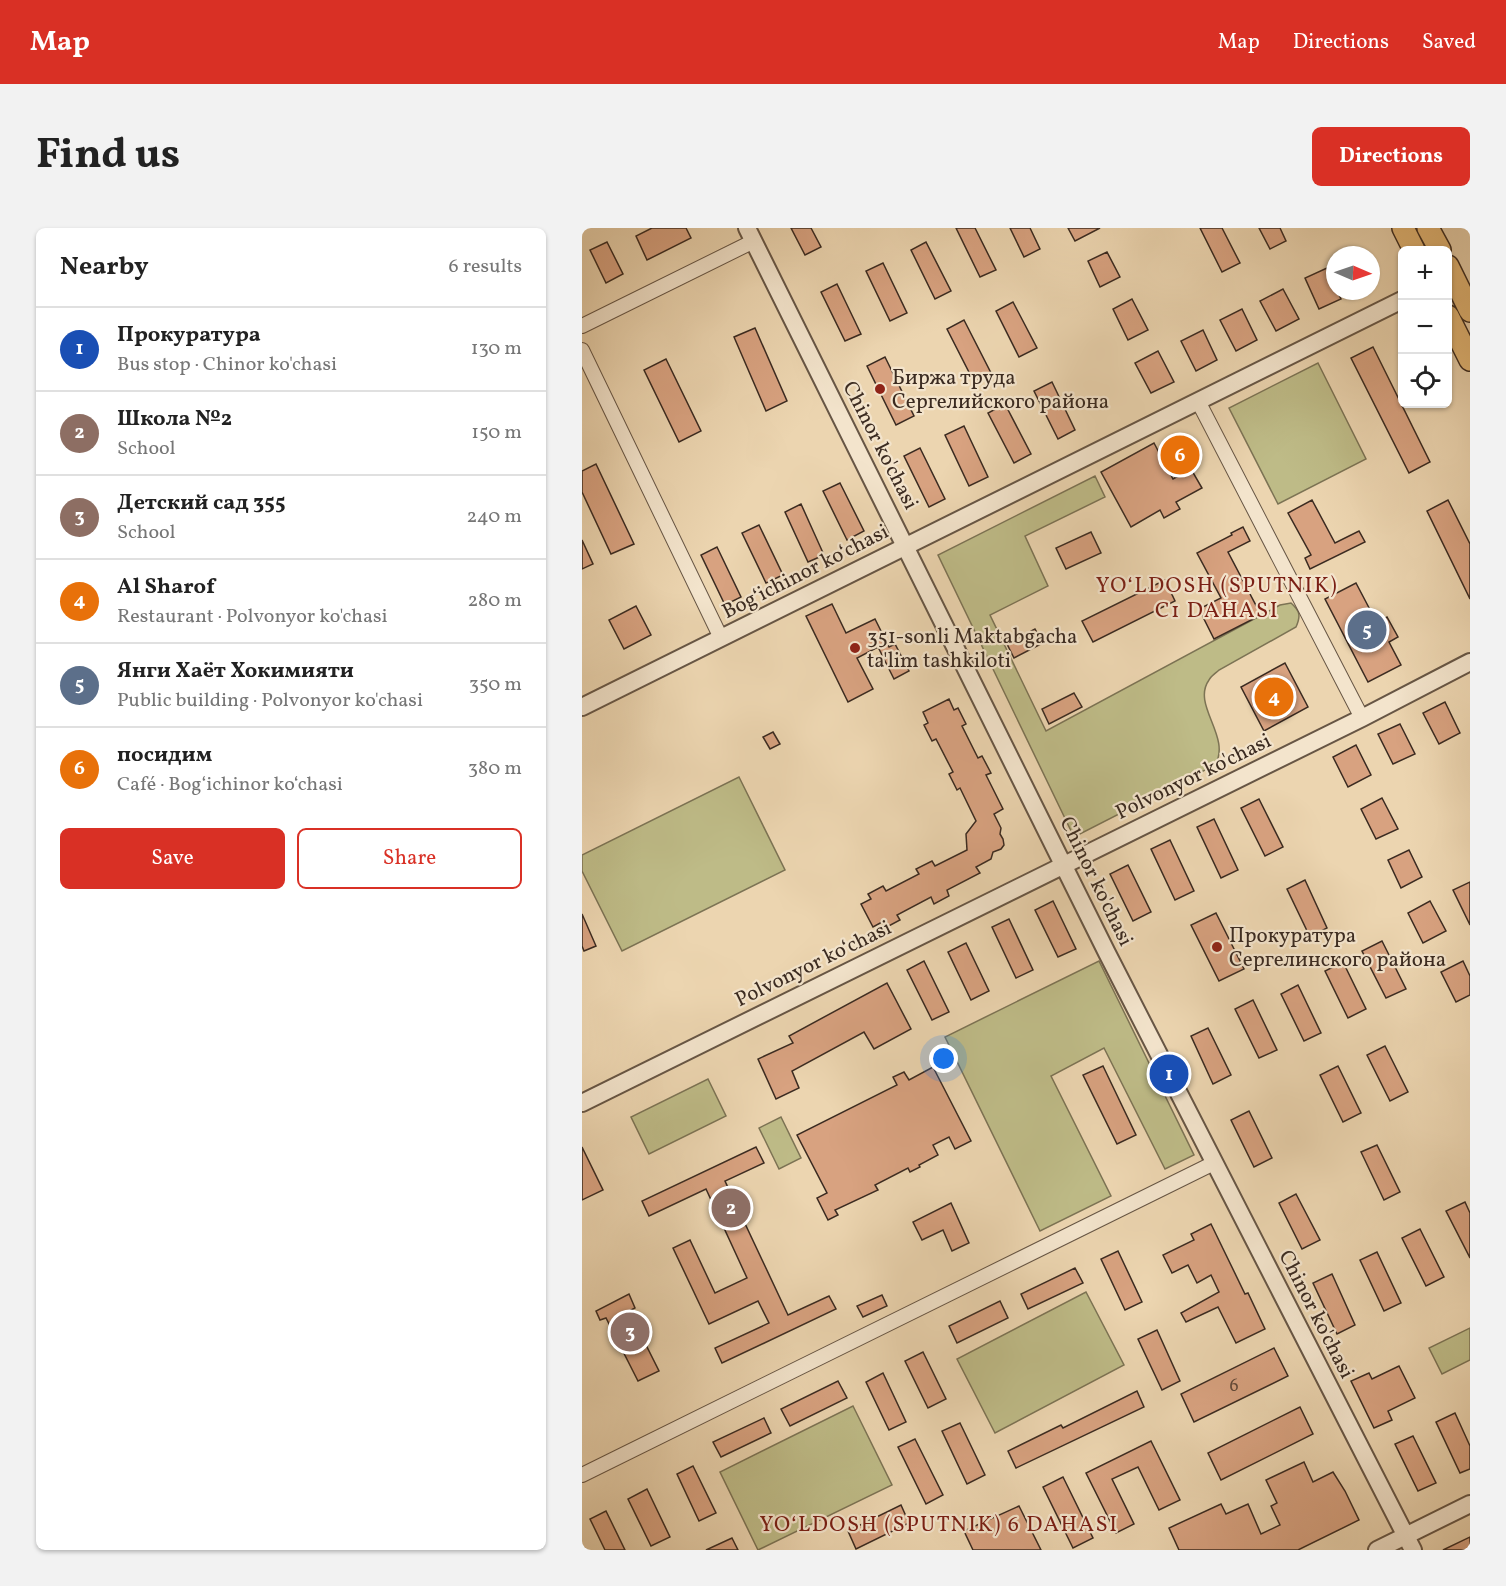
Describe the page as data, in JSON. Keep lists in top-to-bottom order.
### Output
{
  "streets": {
    "street": [
      "Chinor ko'chasi",
      "Bogʻichinor koʻchasi",
      "Polvonyor ko'chasi",
      "Polvonyor koʻchasi"
    ]
  },
  "crossings": [
    ["Chinor ko'chasi", "Bogʻichinor koʻchasi"],
    ["Chinor ko'chasi", "Polvonyor ko'chasi"],
    ["Chinor ko'chasi", "Polvonyor koʻchasi"],
    ["Polvonyor ko'chasi", "Polvonyor koʻchasi"]
  ],
  "districts": ["YO‘LDOSH (SPUTNIK) C1 DAHASI", "YO‘LDOSH (SPUTNIK) 6 DAHASI"],
  "places": ["Биржа труда Сергелийского района", "351-sonli Maktabgacha ta'lim tashkiloti", "Прокуратура Сергелинского района"],
  "house_numbers": ["6"],
  "north": "right",
  "page": {
    "header": "Map",
    "nav": ["Map", "Directions", "Saved"],
    "title": "Find us",
    "buttons": [
      "Directions",
      ["Save", "Share"]
    ],
    "heading": ["Nearby", "6 results"],
    "map_buttons": ["+", "−"],
    "list": [
      {
        "mark": "1",
        "name": "Прокуратура",
        "note": "Bus stop · Chinor ko'chasi",
        "value": "130 m"
      },
      {
        "mark": "2",
        "name": "Школа №2",
        "note": "School",
        "value": "150 m"
      },
      {
        "mark": "3",
        "name": "Детский сад 355",
        "note": "School",
        "value": "240 m"
      },
      {
        "mark": "4",
        "name": "Al Sharof",
        "note": "Restaurant · Polvonyor ko'chasi",
        "value": "280 m"
      },
      {
        "mark": "5",
        "name": "Янги Хаёт Хокимияти",
        "note": "Public building · Polvonyor ko'chasi",
        "value": "350 m"
      },
      {
        "mark": "6",
        "name": "посидим",
        "note": "Café · Bogʻichinor koʻchasi",
        "value": "380 m"
      }
    ],
    "pins": [
      "6",
      "5",
      "4",
      "1",
      "2",
      "3"
    ]
  }
}
